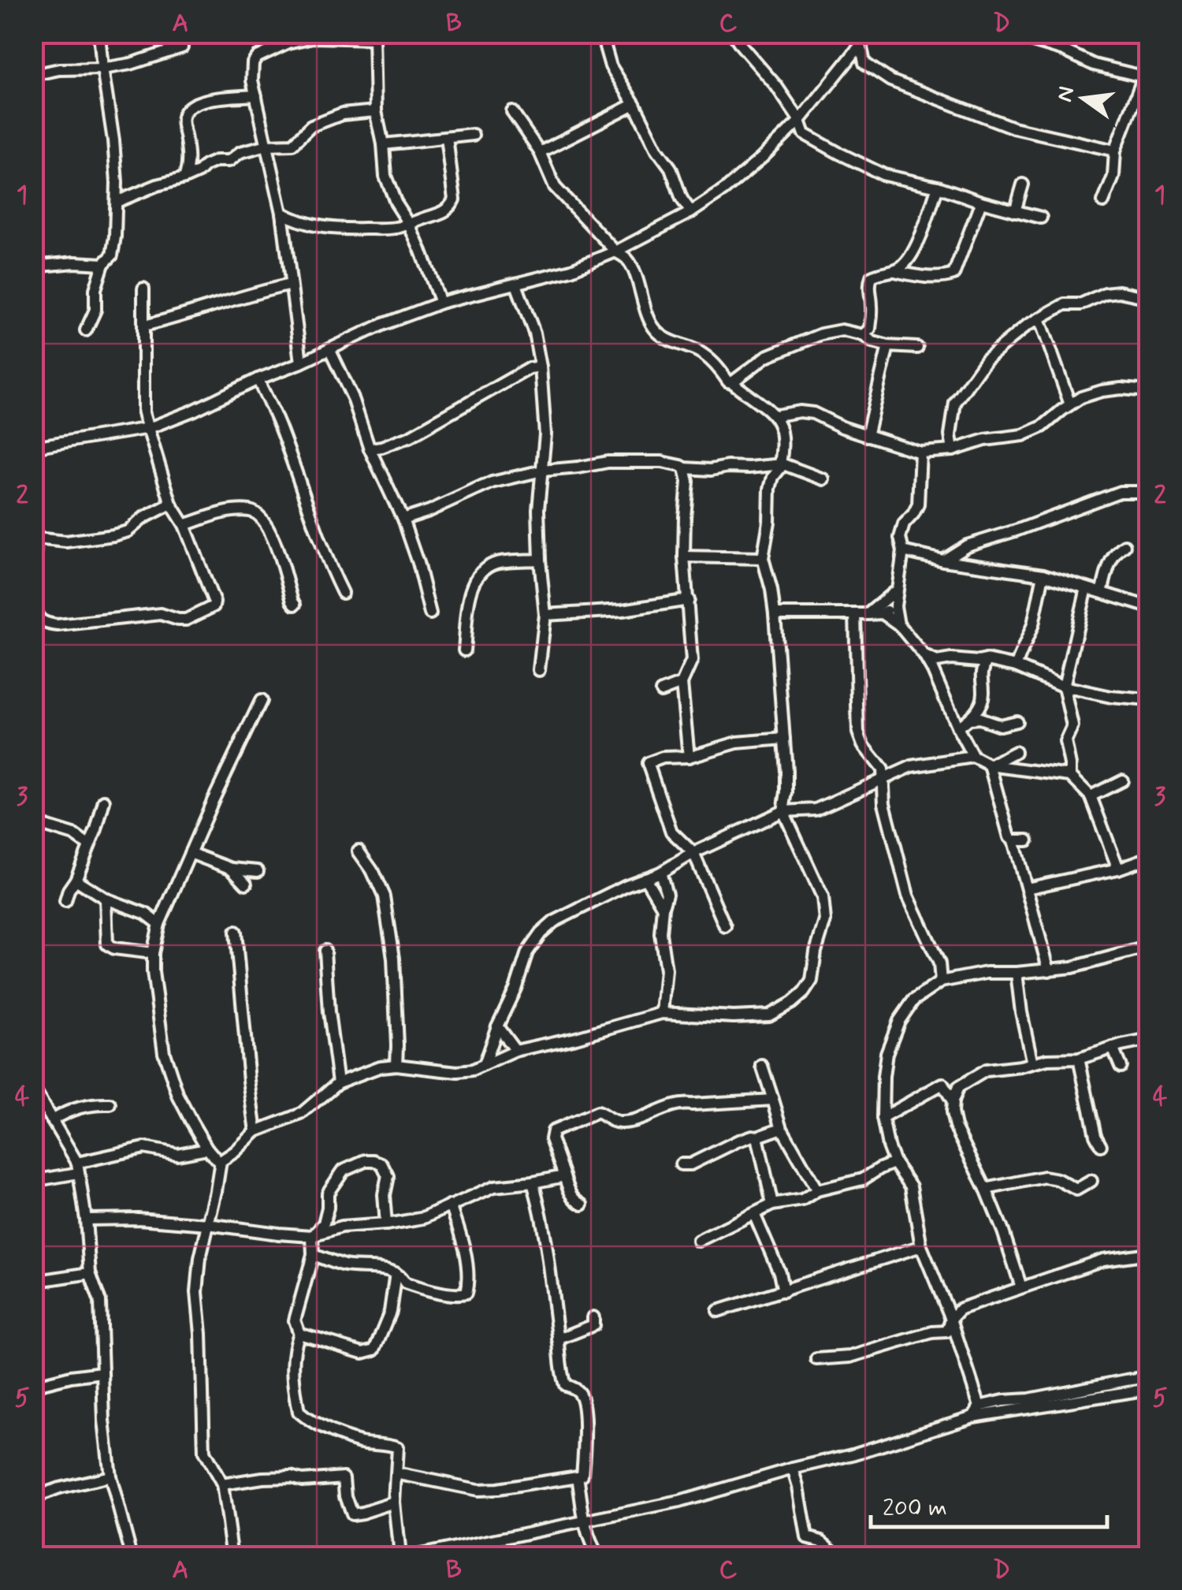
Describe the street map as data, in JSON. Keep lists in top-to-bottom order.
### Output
{
  "scale_bar": "200 m",
  "north": "left",
  "grid": {
    "columns": [
      "A",
      "B",
      "C",
      "D"
    ],
    "rows": [
      "1",
      "2",
      "3",
      "4",
      "5"
    ]
  }
}
